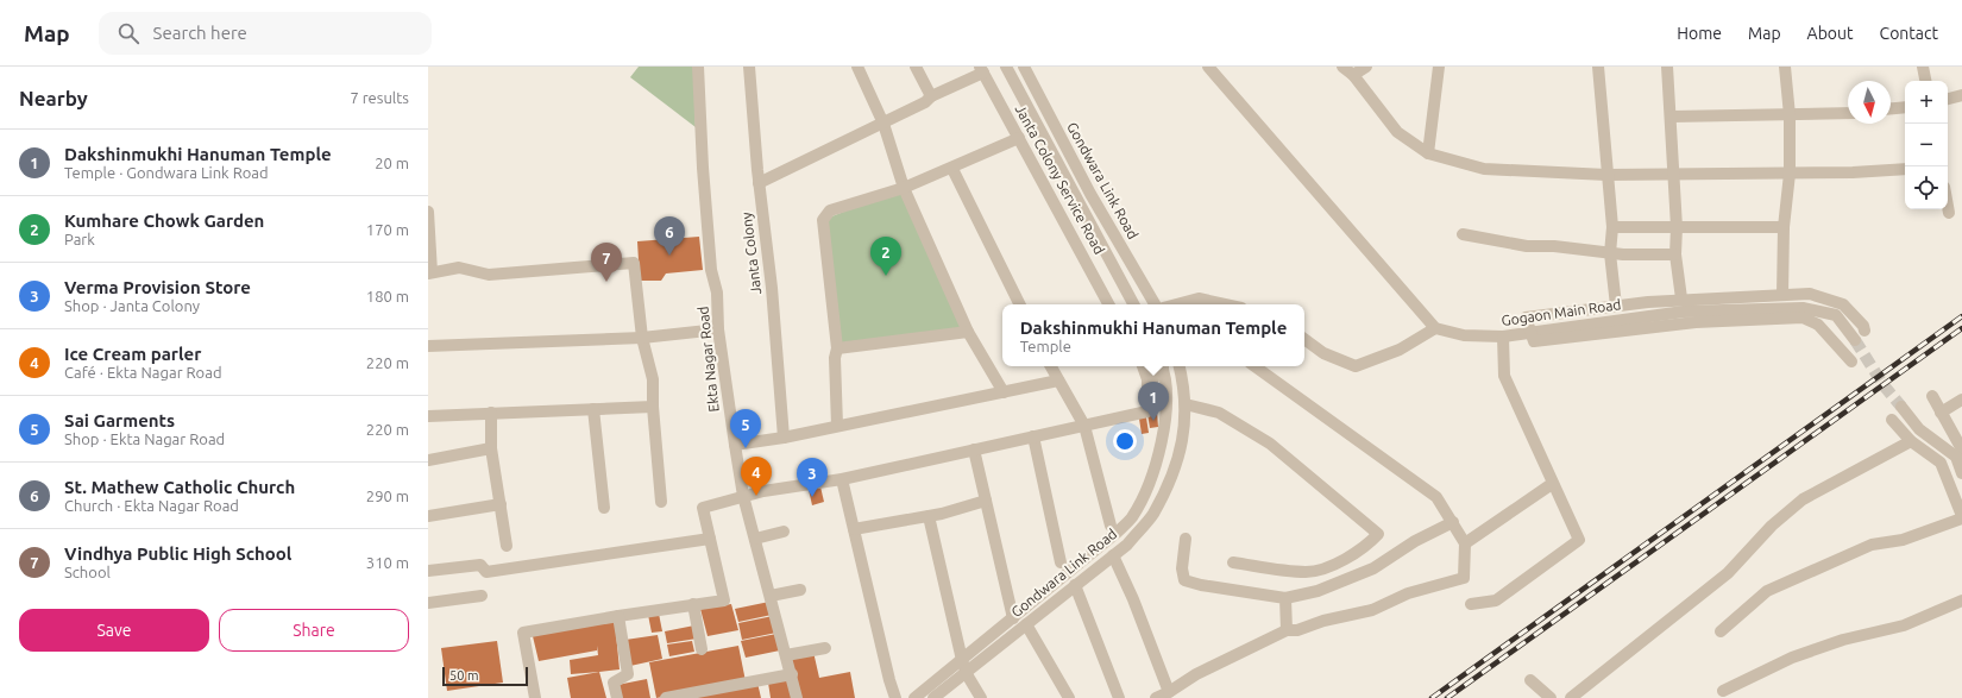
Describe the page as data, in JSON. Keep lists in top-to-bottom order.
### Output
{
  "streets": {
    "street": [
      "Janta Colony Service Road",
      "Gondwara Link Road",
      "Janta Colony",
      "Gogaon Main Road",
      "Ekta Nagar Road"
    ]
  },
  "scale_bar": "50 m",
  "north": "bottom",
  "page": {
    "header": "Map",
    "search": "Search here",
    "nav": [
      "Home",
      "Map",
      "About",
      "Contact"
    ],
    "heading": ["Nearby", "7 results"],
    "map_buttons": ["+", "−"],
    "list": [
      {
        "mark": "1",
        "name": "Dakshinmukhi Hanuman Temple",
        "note": "Temple · Gondwara Link Road",
        "value": "20 m"
      },
      {
        "mark": "2",
        "name": "Kumhare Chowk Garden",
        "note": "Park",
        "value": "170 m"
      },
      {
        "mark": "3",
        "name": "Verma Provision Store",
        "note": "Shop · Janta Colony",
        "value": "180 m"
      },
      {
        "mark": "4",
        "name": "Ice Cream parler",
        "note": "Café · Ekta Nagar Road",
        "value": "220 m"
      },
      {
        "mark": "5",
        "name": "Sai Garments",
        "note": "Shop · Ekta Nagar Road",
        "value": "220 m"
      },
      {
        "mark": "6",
        "name": "St. Mathew Catholic Church",
        "note": "Church · Ekta Nagar Road",
        "value": "290 m"
      },
      {
        "mark": "7",
        "name": "Vindhya Public High School",
        "note": "School",
        "value": "310 m"
      }
    ],
    "pins": [
      "6",
      "2",
      "7",
      "1",
      "5",
      "4",
      "3"
    ],
    "popup": ["Dakshinmukhi Hanuman Temple", "Temple"],
    "buttons": ["Save", "Share"],
    "scale": "50 m"
  }
}
